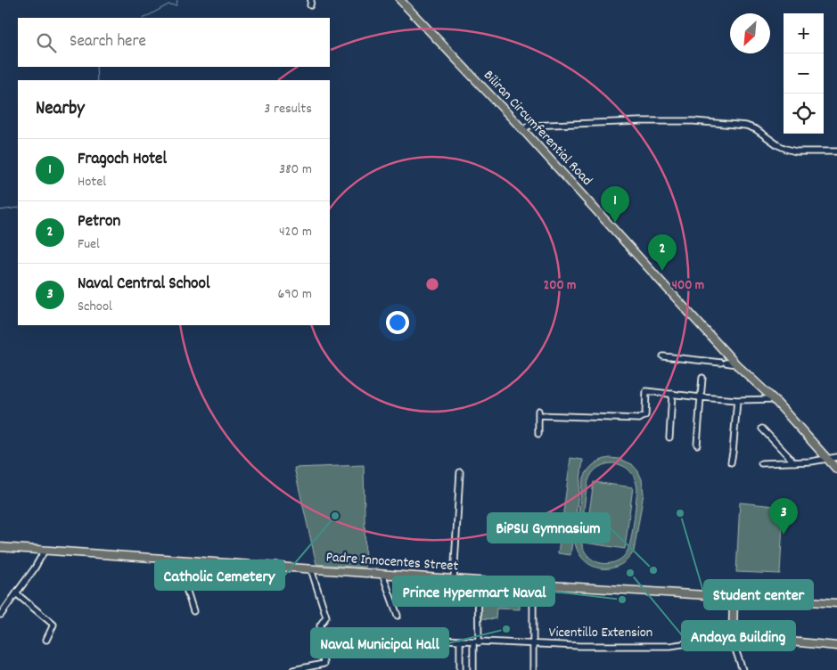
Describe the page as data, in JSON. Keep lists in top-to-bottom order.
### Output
{
  "streets": {
    "main road": ["Biliran Circumferential Road", "Padre Innocentes Street", "Vicentillo Extension"]
  },
  "places": [
    "Student center",
    "Catholic Cemetery",
    "BiPSU Gymnasium",
    "Andaya Building",
    "Prince Hypermart Naval",
    "Naval Municipal Hall"
  ],
  "north": "bottom left",
  "page": {
    "map_buttons": ["+", "−"],
    "search": "Search here",
    "heading": ["Nearby", "3 results"],
    "list": [
      {
        "mark": "1",
        "name": "Fragoch Hotel",
        "note": "Hotel",
        "value": "380 m"
      },
      {
        "mark": "2",
        "name": "Petron",
        "note": "Fuel",
        "value": "420 m"
      },
      {
        "mark": "3",
        "name": "Naval Central School",
        "note": "School",
        "value": "690 m"
      }
    ],
    "pins": ["1", "2", "3"]
  },
  "rings": ["200 m", "400 m"]
}
